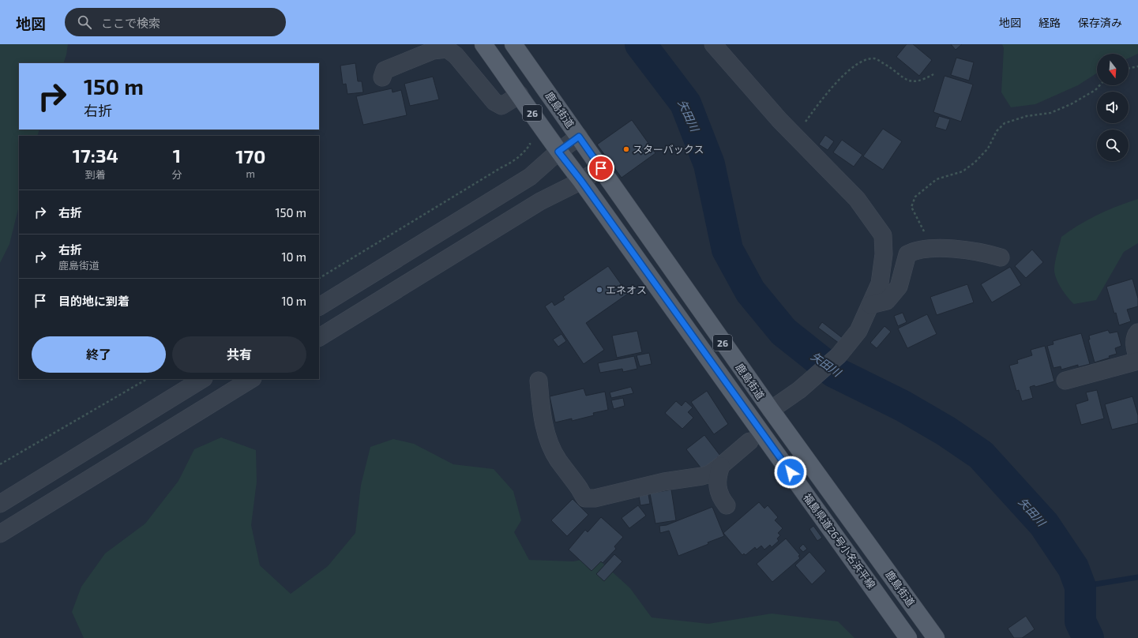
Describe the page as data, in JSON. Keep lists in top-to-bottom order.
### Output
{
  "streets": {
    "main road": ["鹿島街道", "26", "福島県道26号小名浜平線"]
  },
  "water": ["矢田川"],
  "places": ["スターバックス", "エネオス"],
  "north": "bottom",
  "page": {
    "header": "地図",
    "search": "ここで検索",
    "nav": ["地図", "経路", "保存済み"],
    "turn": ["150 m", "右折"],
    "eta": [
      "17:34",
      "到着",
      "1",
      "分",
      "170",
      "m"
    ],
    "list": [
      {
        "name": "右折",
        "value": "150 m"
      },
      {
        "name": "右折",
        "note": "鹿島街道",
        "value": "10 m"
      },
      {
        "name": "目的地に到着",
        "value": "10 m"
      }
    ],
    "buttons": ["終了", "共有"]
  }
}
